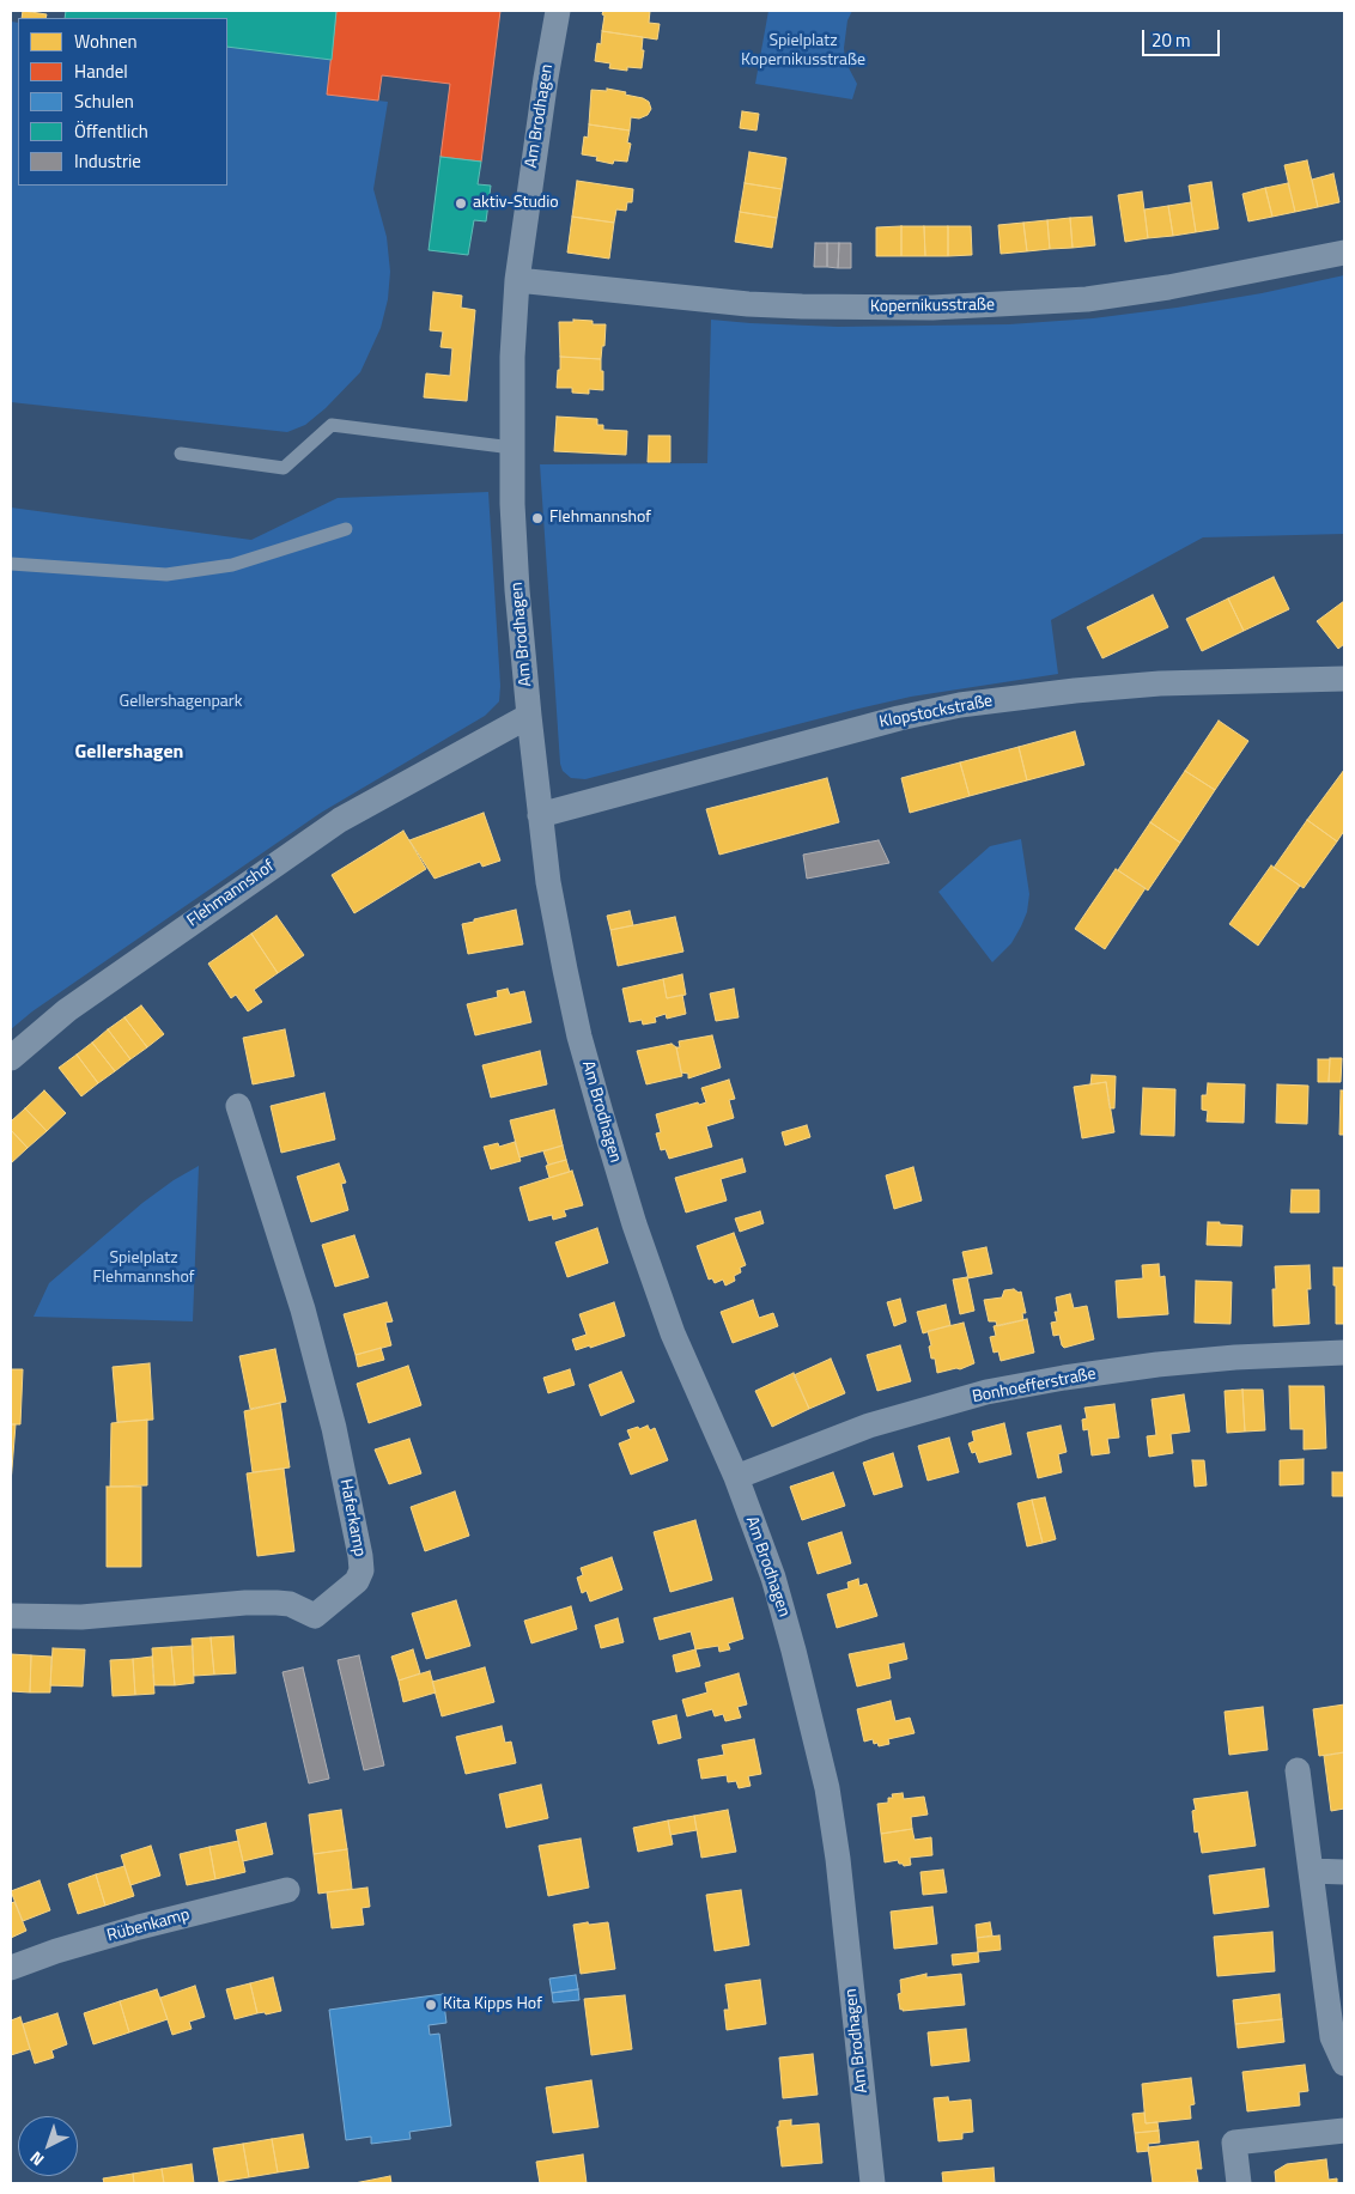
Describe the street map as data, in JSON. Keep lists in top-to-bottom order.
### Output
{
  "streets": {
    "street": [
      "Am Brodhagen",
      "Kopernikusstraße",
      "Klopstockstraße",
      "Flehmannshof",
      "Bonhoefferstraße",
      "Haferkamp",
      "Rübenkamp"
    ]
  },
  "crossings": [
    ["Am Brodhagen", "Kopernikusstraße"],
    ["Am Brodhagen", "Klopstockstraße"],
    ["Am Brodhagen", "Flehmannshof"],
    ["Am Brodhagen", "Bonhoefferstraße"]
  ],
  "districts": ["Gellershagen"],
  "parks": ["Spielplatz Kopernikusstraße", "Gellershagenpark", "Spielplatz Flehmannshof"],
  "places": ["aktiv-Studio", "Flehmannshof", "Kita Kipps Hof"],
  "legend": [
    "Wohnen",
    "Handel",
    "Schulen",
    "Öffentlich",
    "Industrie"
  ],
  "scale_bar": "20 m",
  "north": "bottom left"
}
